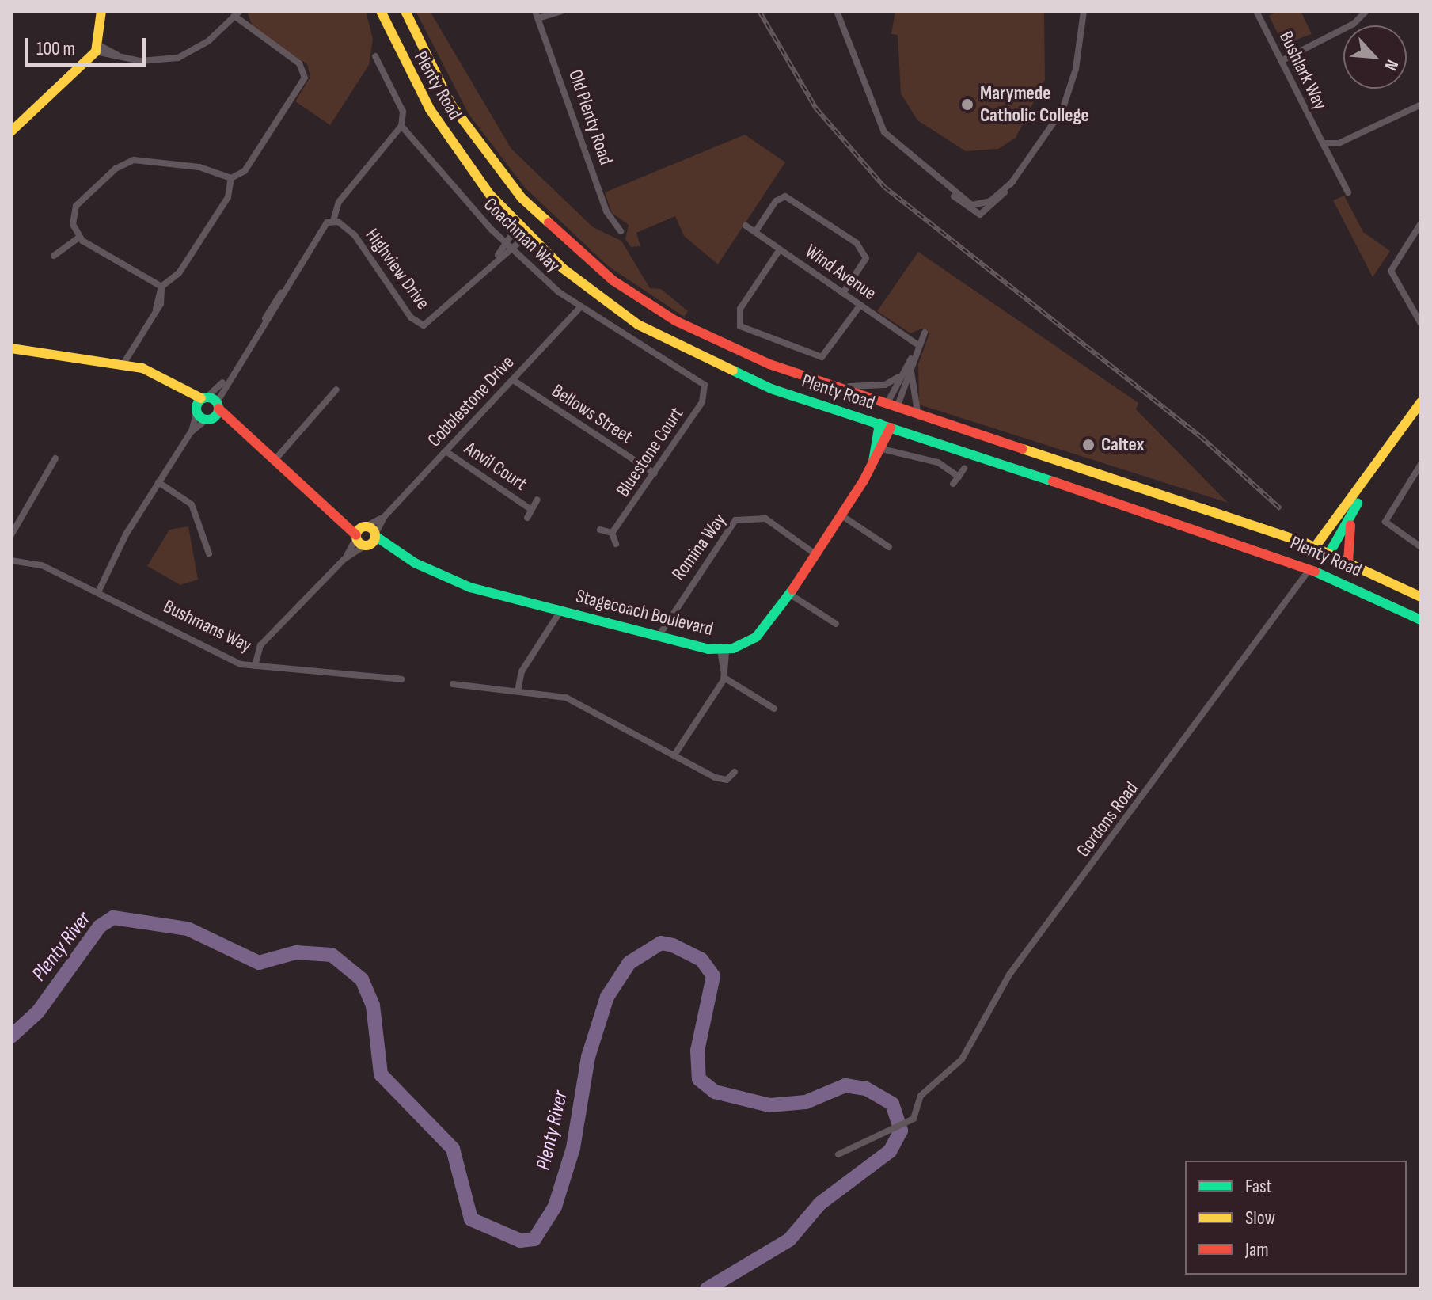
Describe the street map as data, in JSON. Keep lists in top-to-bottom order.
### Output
{
  "streets": {
    "main road": ["Plenty Road", "Stagecoach Boulevard", "Gordons Road"],
    "street": [
      "Bushlark Way",
      "Old Plenty Road",
      "Coachman Way",
      "Highview Drive",
      "Wind Avenue",
      "Cobblestone Drive",
      "Bellows Street",
      "Bluestone Court",
      "Anvil Court",
      "Romina Way",
      "Bushmans Way"
    ]
  },
  "crossings": [
    ["Plenty Road", "Highview Drive"],
    ["Plenty Road", "Stagecoach Boulevard"],
    ["Plenty Road", "Gordons Road"],
    ["Coachman Way", "Highview Drive"],
    ["Coachman Way", "Cobblestone Drive"],
    ["Coachman Way", "Bluestone Court"],
    ["Cobblestone Drive", "Bellows Street"],
    ["Cobblestone Drive", "Anvil Court"],
    ["Cobblestone Drive", "Stagecoach Boulevard"],
    ["Bellows Street", "Bluestone Court"],
    ["Romina Way", "Stagecoach Boulevard"]
  ],
  "water": ["Plenty River"],
  "places": ["Marymede Catholic College", "Caltex"],
  "legend": ["Fast", "Slow", "Jam"],
  "scale_bar": "100 m",
  "north": "bottom right"
}
